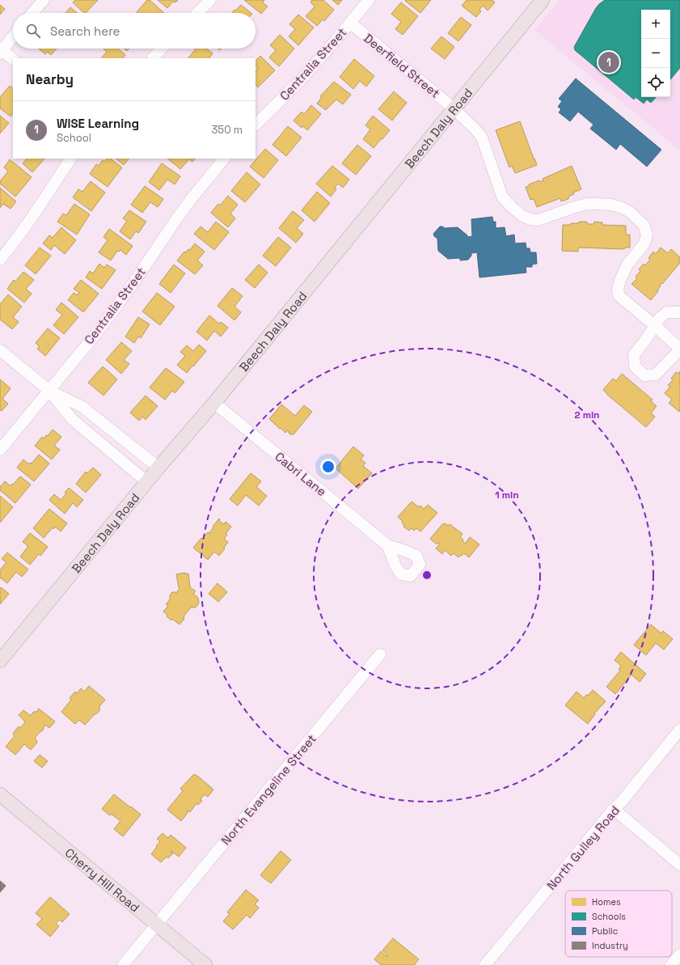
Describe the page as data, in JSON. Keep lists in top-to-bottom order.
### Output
{
  "streets": {
    "main road": ["Beech Daly Road", "Cherry Hill Road"],
    "street": [
      "Centralia Street",
      "Deerfield Street",
      "Cabri Lane",
      "North Evangeline Street",
      "North Gulley Road"
    ]
  },
  "crossings": [
    ["Centralia Street", "Deerfield Street"],
    ["Deerfield Street", "Beech Daly Road"],
    ["Beech Daly Road", "Cabri Lane"],
    ["North Evangeline Street", "Cherry Hill Road"]
  ],
  "legend": [
    "Homes",
    "Schools",
    "Public",
    "Industry"
  ],
  "page": {
    "map_buttons": ["+", "−"],
    "search": "Search here",
    "pins": "1",
    "heading": "Nearby",
    "list": [
      {
        "mark": "1",
        "name": "WISE Learning",
        "note": "School",
        "value": "350 m"
      }
    ]
  },
  "rings": ["2 min", "1 min"]
}
